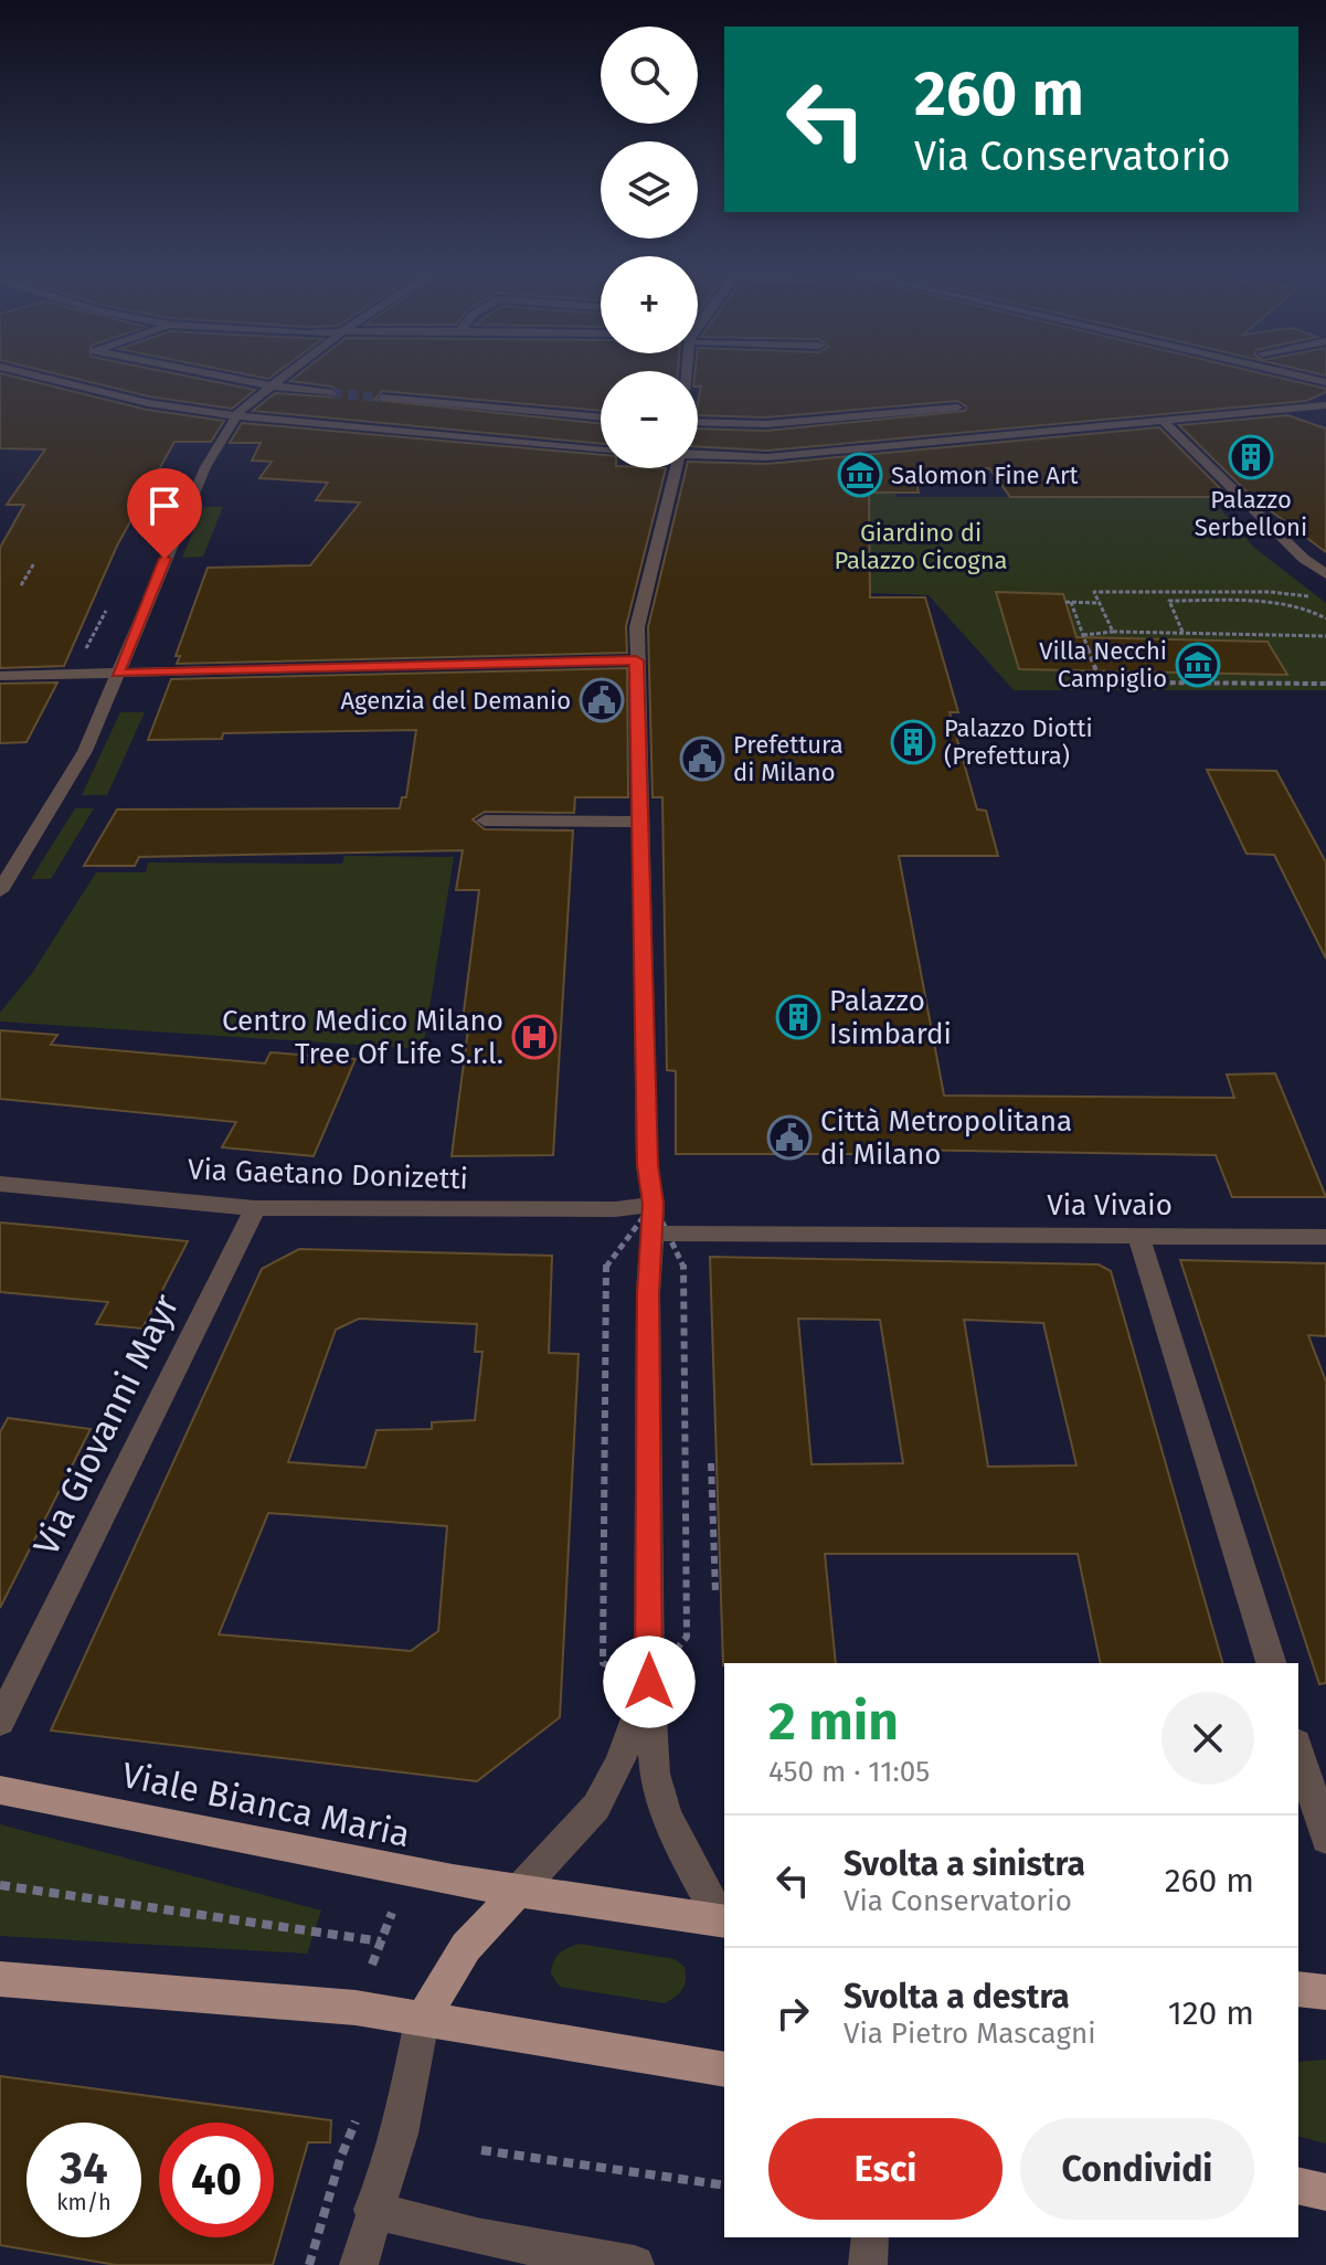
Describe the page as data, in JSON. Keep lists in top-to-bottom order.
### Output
{
  "streets": {
    "main road": ["Viale Bianca Maria"],
    "street": ["Via Gaetano Donizetti", "Via Vivaio", "Via Giovanni Mayr"]
  },
  "crossings": [
    ["Via Gaetano Donizetti", "Via Giovanni Mayr"]
  ],
  "parks": ["Giardino di Palazzo Cicogna"],
  "places": {
    "building": ["Palazzo Serbelloni", "Palazzo Diotti (Prefettura)", "Palazzo Isimbardi"],
    "museum": ["Salomon Fine Art", "Villa Necchi Campiglio"],
    "public building": ["Agenzia del Demanio", "Prefettura di Milano", "Città Metropolitana di Milano"],
    "hospital": ["Centro Medico Milano Tree Of Life S.r.l."]
  },
  "page": {
    "map_buttons": ["+", "−"],
    "turn": ["260 m", "Via Conservatorio"],
    "heading": ["2 min", "450 m · 11:05"],
    "list": [
      {
        "name": "Svolta a sinistra",
        "note": "Via Conservatorio",
        "value": "260 m"
      },
      {
        "name": "Svolta a destra",
        "note": "Via Pietro Mascagni",
        "value": "120 m"
      }
    ],
    "buttons": ["Esci", "Condividi"],
    "speed": "34 km/h",
    "limit": "40"
  }
}
